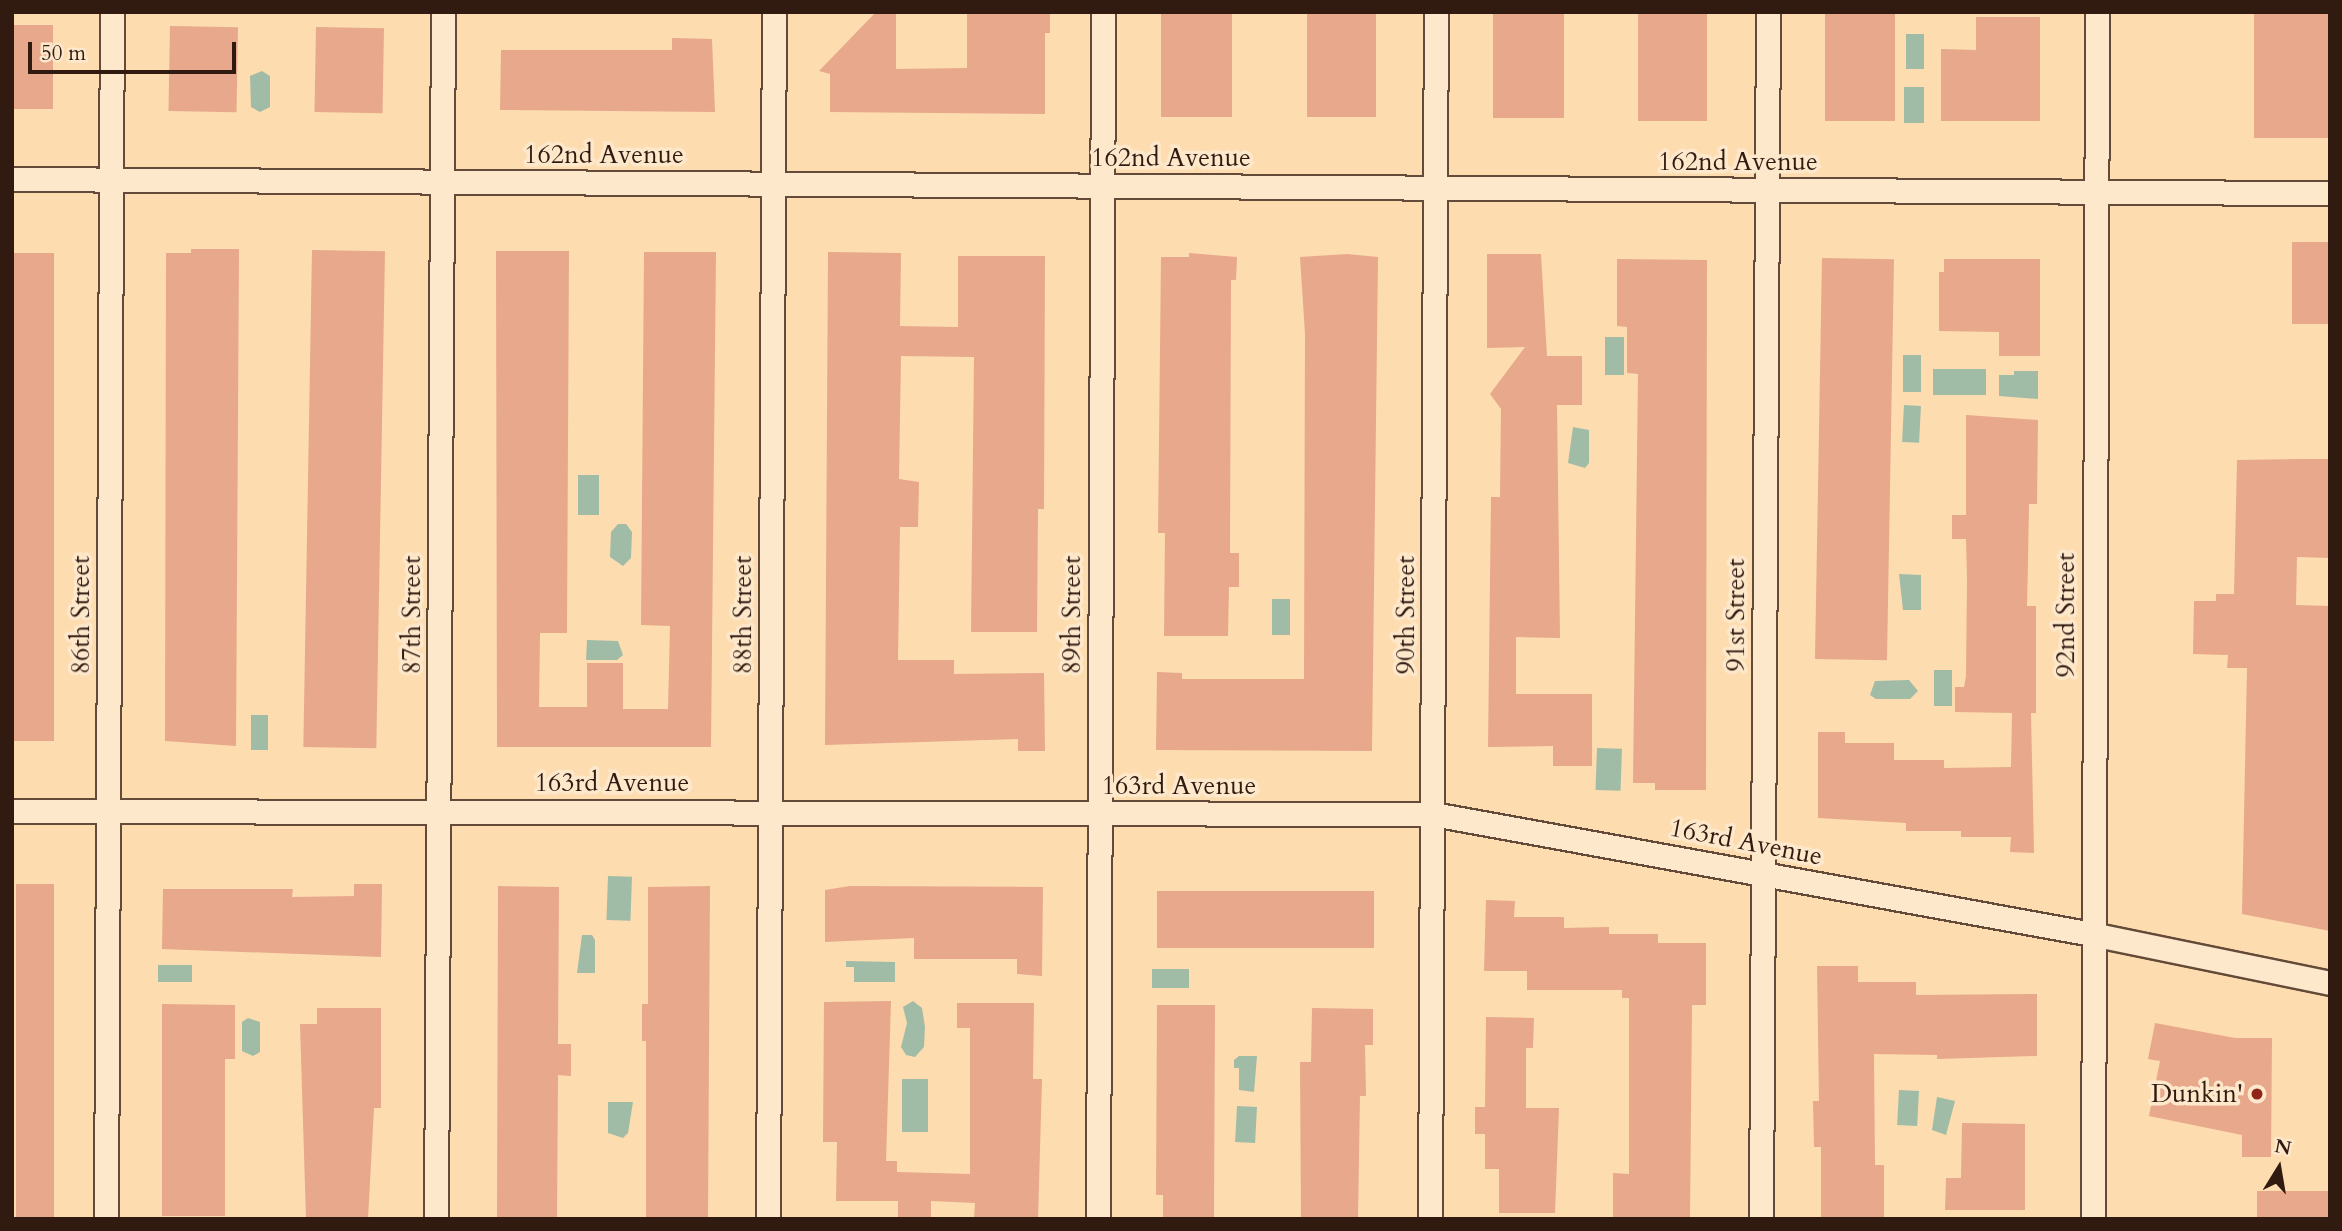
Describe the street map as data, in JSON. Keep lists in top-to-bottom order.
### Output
{
  "streets": {
    "street": [
      "162nd Avenue",
      "86th Street",
      "87th Street",
      "88th Street",
      "89th Street",
      "90th Street",
      "91st Street",
      "92nd Street",
      "163rd Avenue"
    ]
  },
  "crossings": [
    ["162nd Avenue", "86th Street"],
    ["162nd Avenue", "87th Street"],
    ["162nd Avenue", "88th Street"],
    ["162nd Avenue", "89th Street"],
    ["162nd Avenue", "90th Street"],
    ["162nd Avenue", "91st Street"],
    ["162nd Avenue", "92nd Street"],
    ["86th Street", "163rd Avenue"],
    ["87th Street", "163rd Avenue"],
    ["88th Street", "163rd Avenue"],
    ["89th Street", "163rd Avenue"],
    ["90th Street", "163rd Avenue"],
    ["91st Street", "163rd Avenue"],
    ["92nd Street", "163rd Avenue"]
  ],
  "places": ["Dunkin'"],
  "scale_bar": "50 m",
  "north": "top"
}
